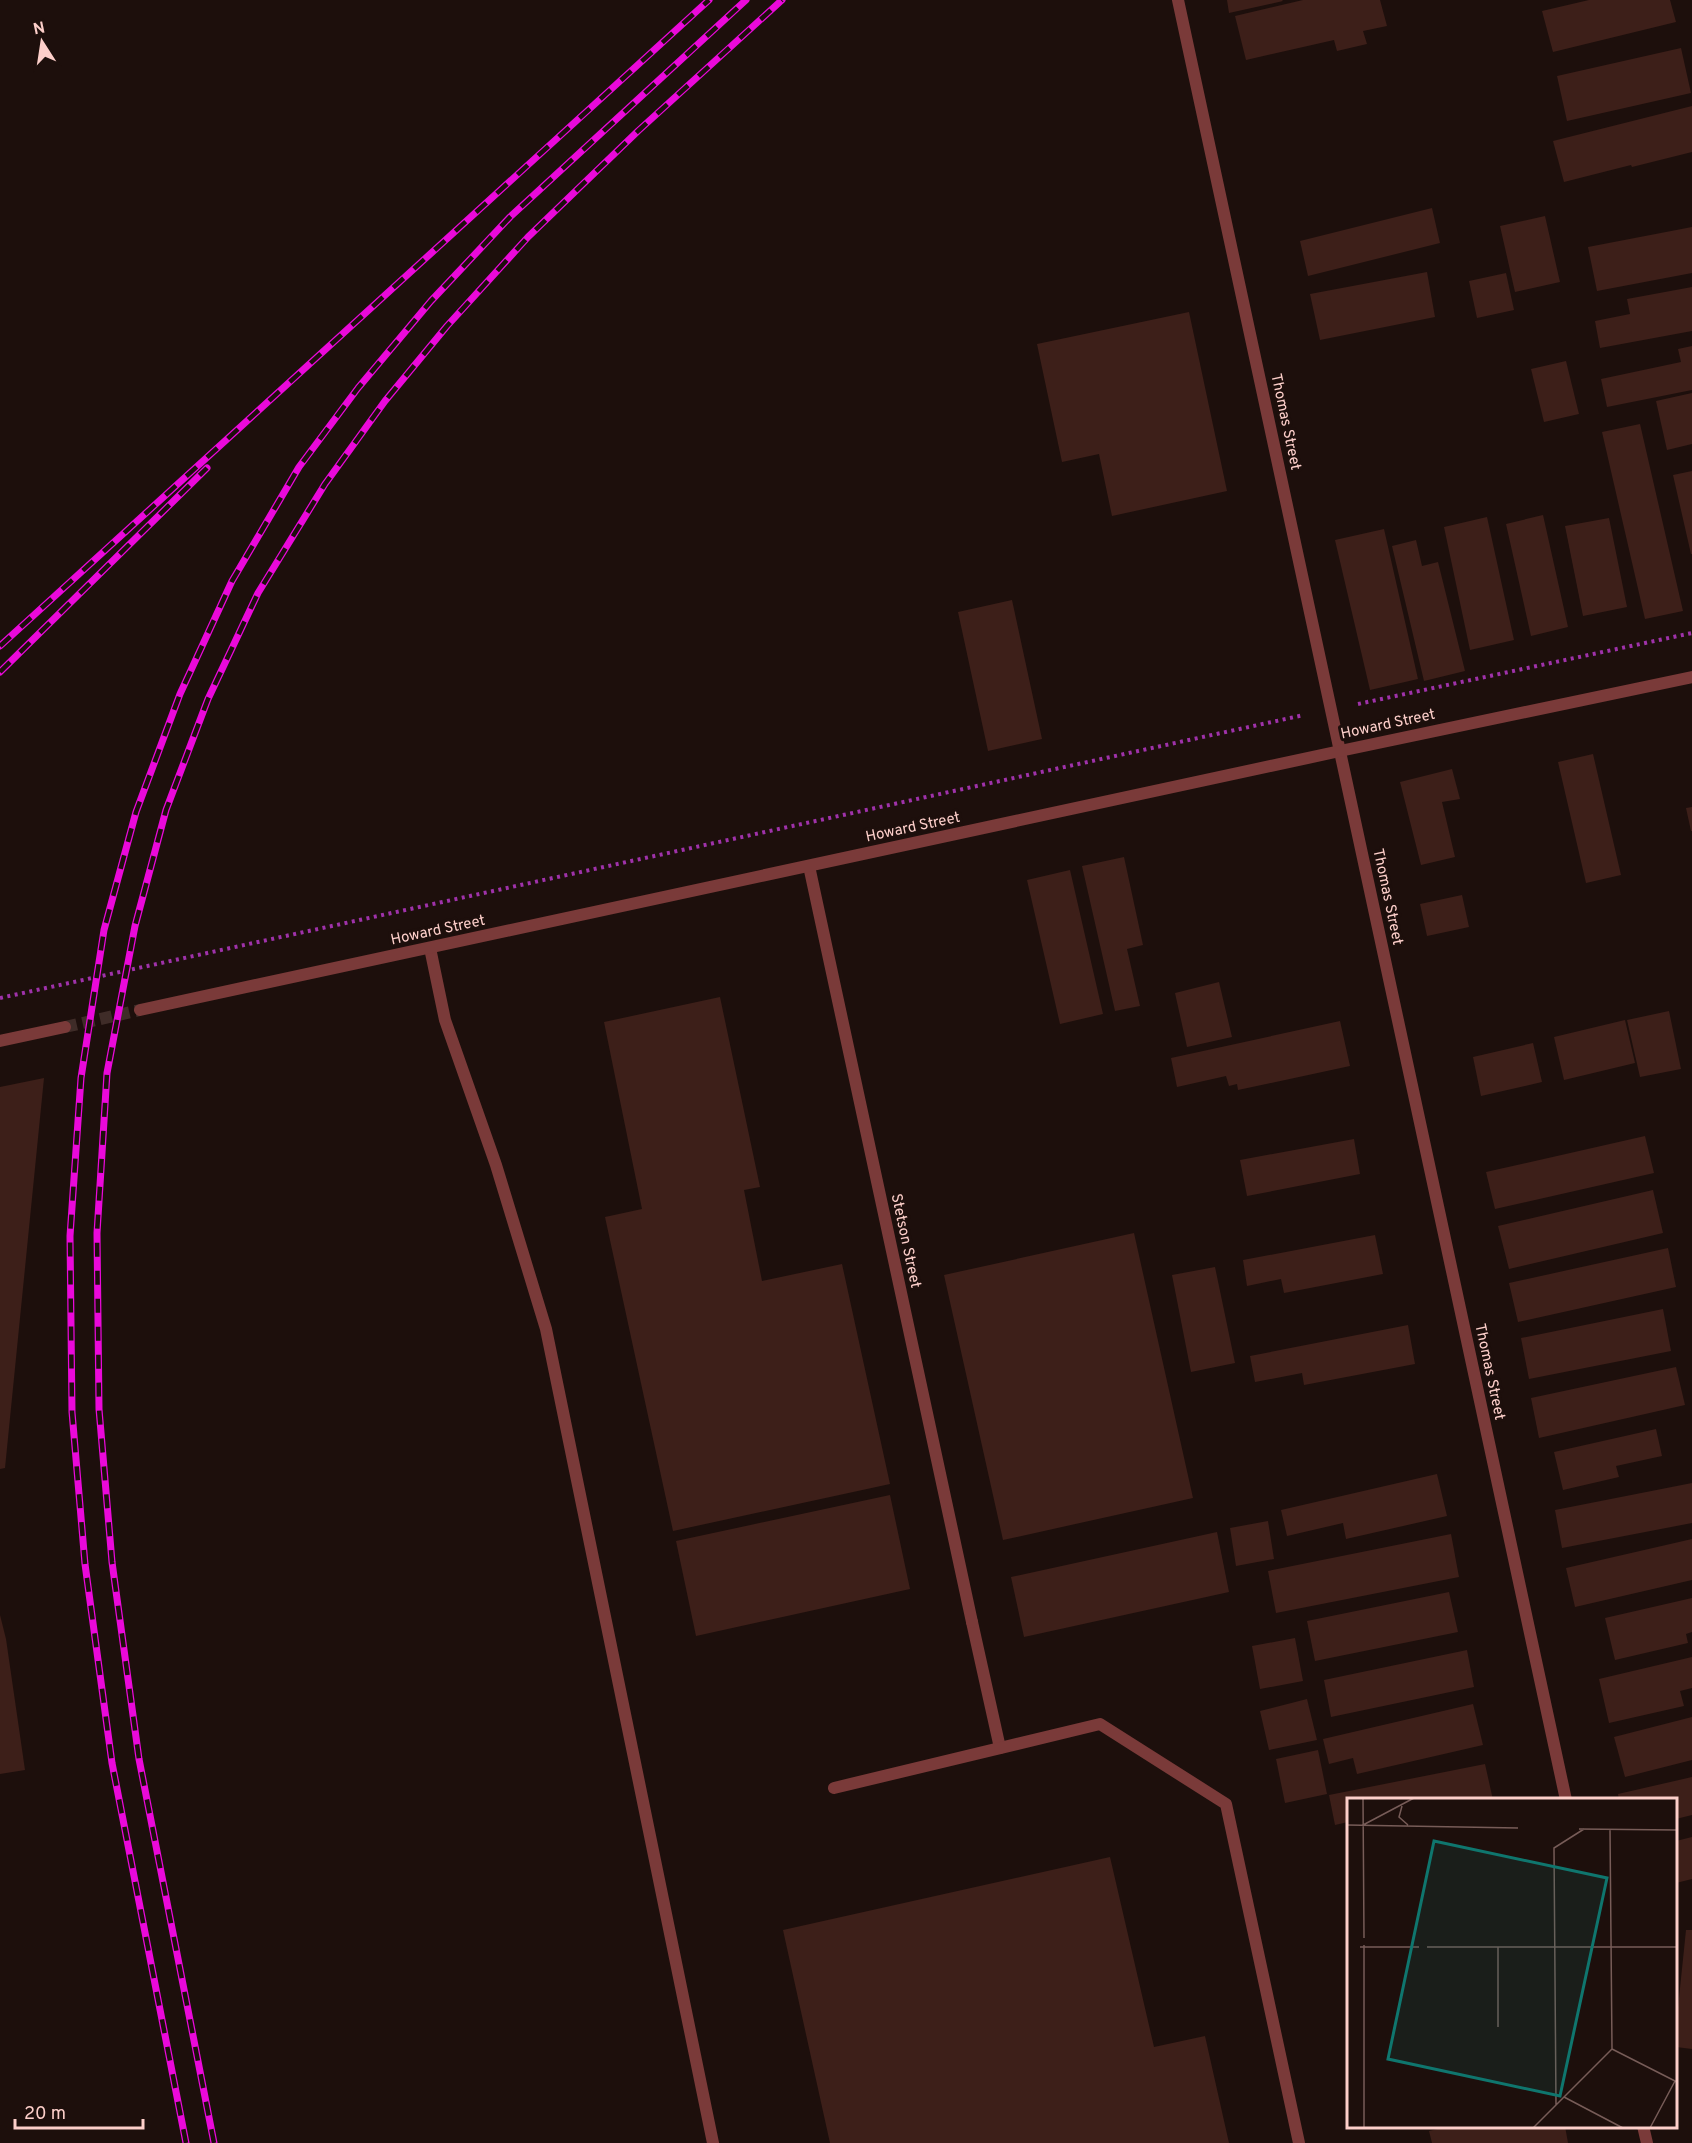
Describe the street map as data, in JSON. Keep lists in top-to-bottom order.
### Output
{
  "streets": {
    "street": ["Thomas Street", "Howard Street", "Stetson Street"]
  },
  "crossings": [
    ["Thomas Street", "Howard Street"],
    ["Howard Street", "Stetson Street"]
  ],
  "scale_bar": "20 m",
  "north": "top"
}
